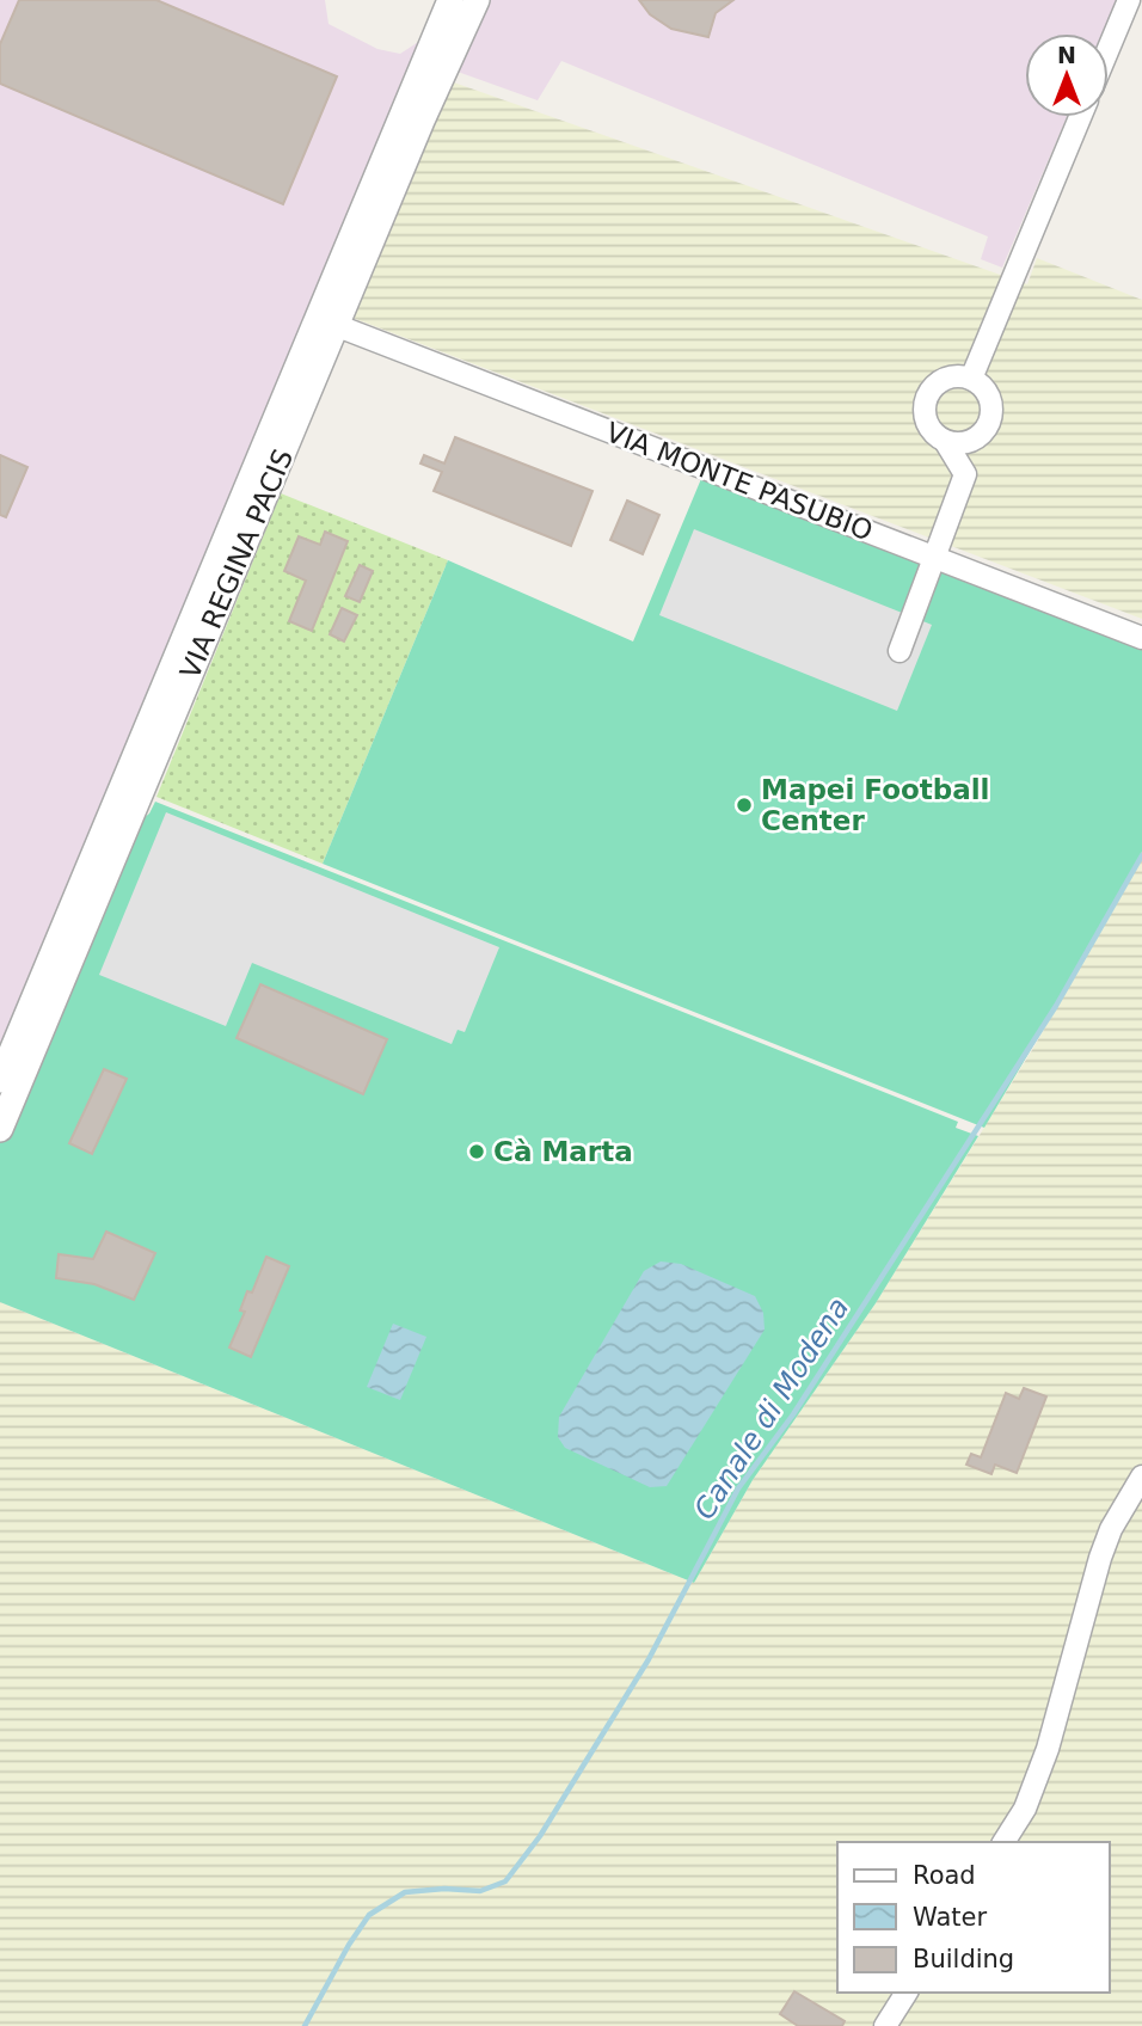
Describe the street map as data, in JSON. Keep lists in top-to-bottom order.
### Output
{
  "streets": {
    "street": ["VIA MONTE PASUBIO", "VIA REGINA PACIS"]
  },
  "crossings": [
    ["VIA MONTE PASUBIO", "VIA REGINA PACIS"]
  ],
  "water": ["Canale di Modena"],
  "places": ["Mapei Football Center", "Cà Marta"],
  "legend": ["Road", "Water", "Building"],
  "north": "top"
}
